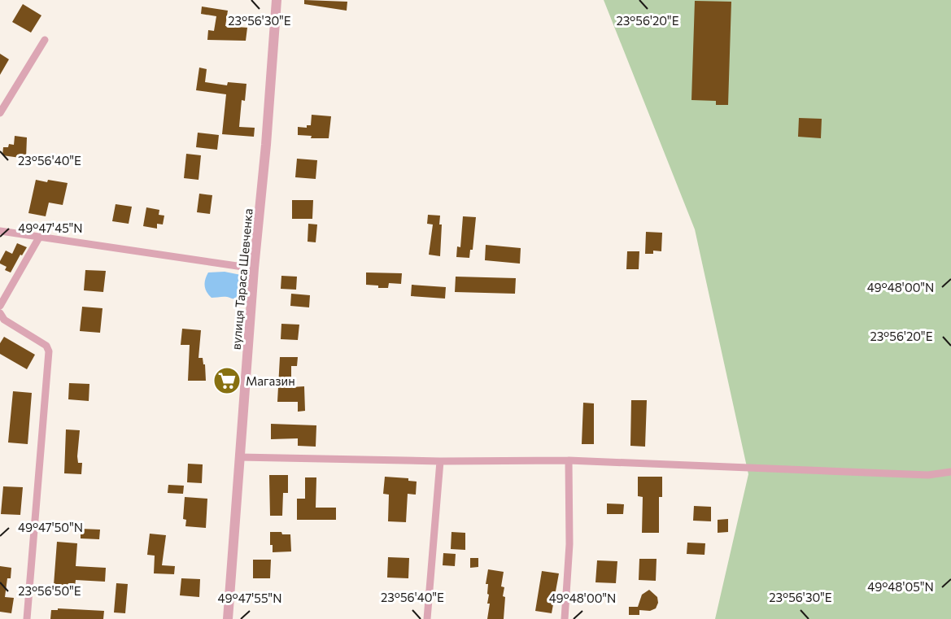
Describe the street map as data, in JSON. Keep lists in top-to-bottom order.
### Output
{
  "streets": {
    "street": ["вулиця Тараса Шевченка"]
  },
  "places": {
    "supermarket": ["Магазин"]
  },
  "coordinates": [
    "23°56'30\"E",
    "23°56'20\"E",
    "23°56'40\"E",
    "49°47'45\"N",
    "49°48'00\"N",
    "49°47'50\"N",
    "49°48'05\"N",
    "23°56'50\"E",
    "49°47'55\"N"
  ]
}
